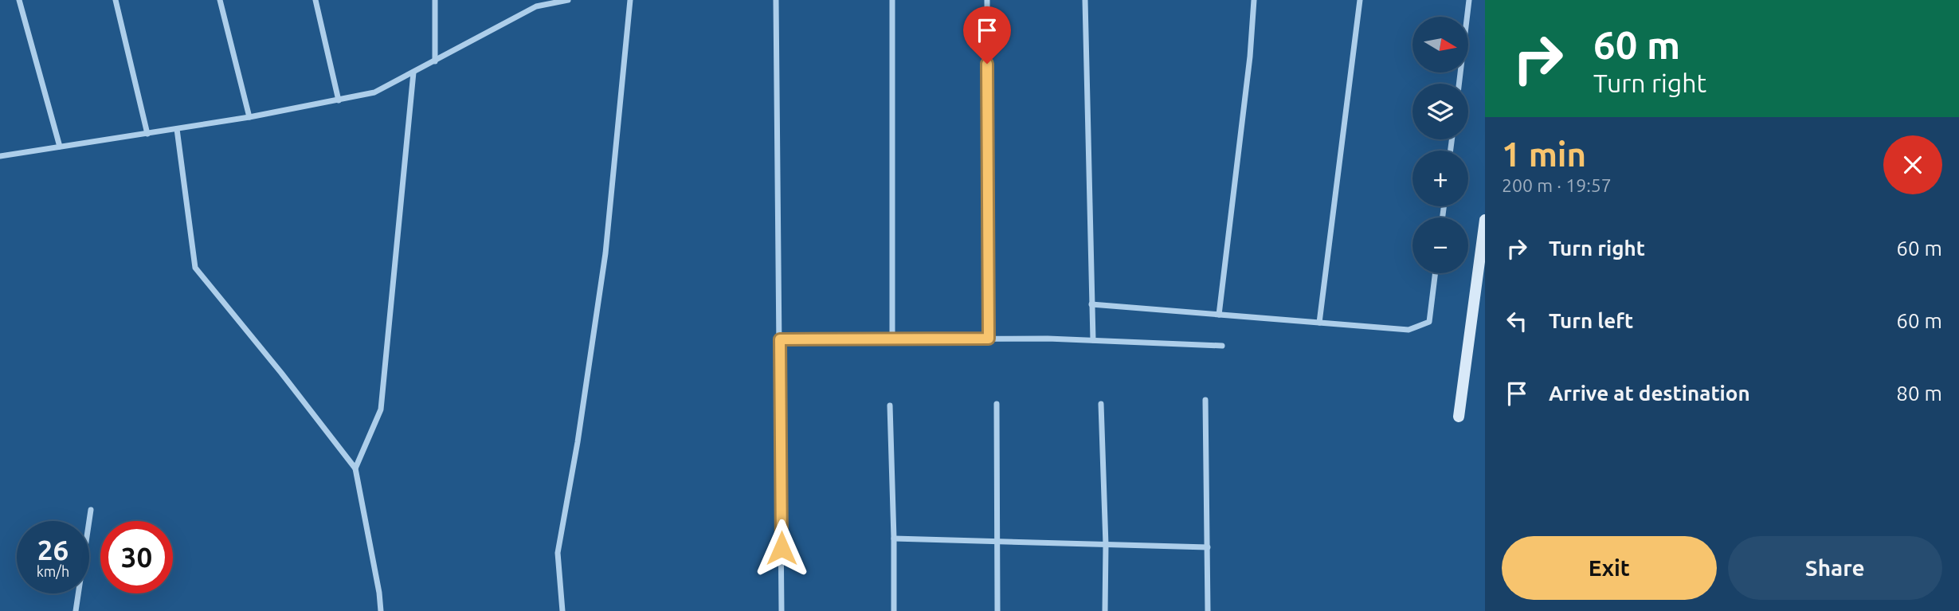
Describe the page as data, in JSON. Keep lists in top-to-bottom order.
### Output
{
  "north": "right",
  "page": {
    "turn": ["60 m", "Turn right"],
    "map_buttons": ["+", "−"],
    "heading": ["1 min", "200 m · 19:57"],
    "list": [
      {
        "name": "Turn right",
        "value": "60 m"
      },
      {
        "name": "Turn left",
        "value": "60 m"
      },
      {
        "name": "Arrive at destination",
        "value": "80 m"
      }
    ],
    "speed": "26 km/h",
    "limit": "30",
    "buttons": ["Exit", "Share"]
  }
}
